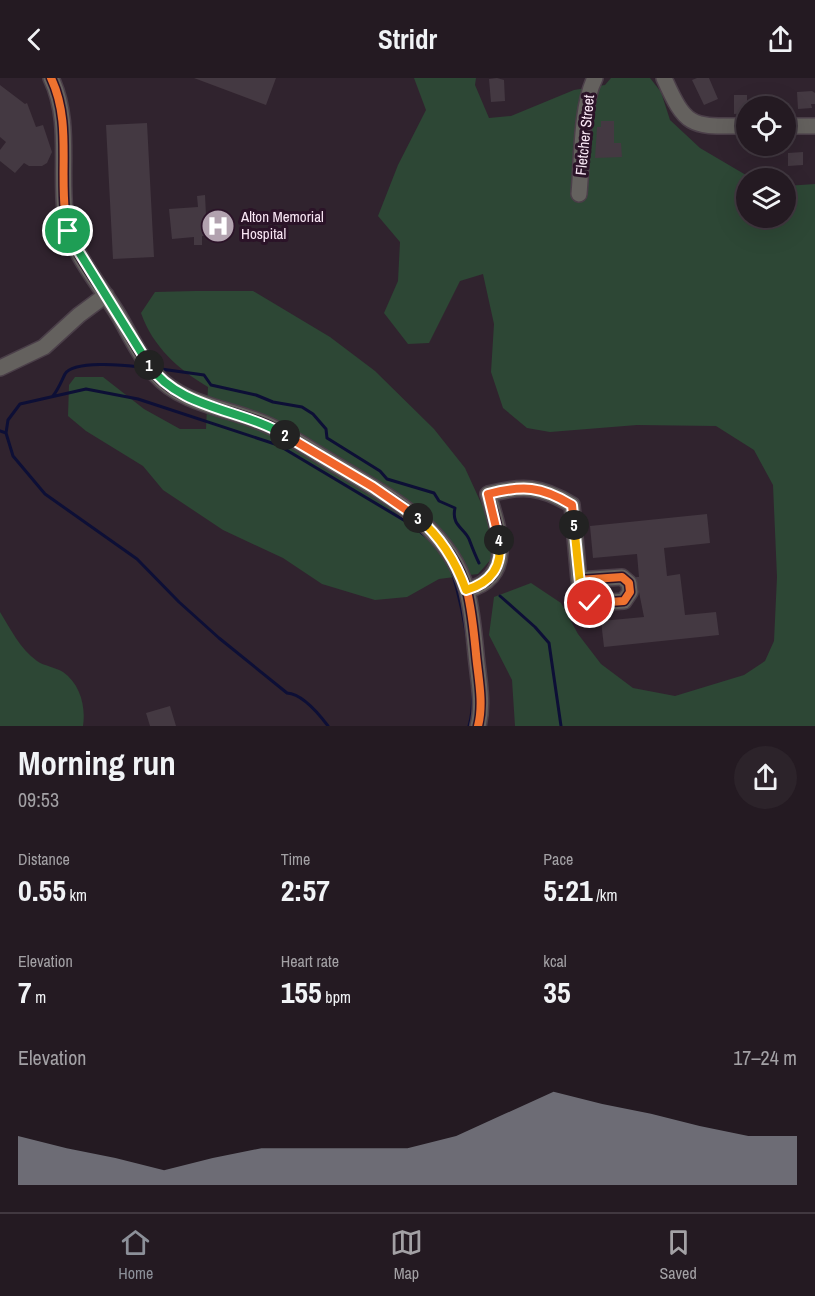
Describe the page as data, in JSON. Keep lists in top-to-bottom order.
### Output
{
  "streets": {
    "street": ["Fletcher Street"]
  },
  "places": {
    "hospital": ["Alton Memorial Hospital"]
  },
  "page": {
    "header": "Stridr",
    "pins": [
      "1",
      "2",
      "3",
      "5",
      "4"
    ],
    "heading": ["Morning run", "09:53"],
    "stats": [
      ["Distance", "0.55 km"],
      ["Time", "2:57"],
      ["Pace", "5:21 /km"],
      ["Elevation", "7 m"],
      ["Heart rate", "155 bpm"],
      ["kcal", "35"]
    ],
    "chart": ["Elevation", "17–24 m"],
    "tabs": ["Home", "Map", "Saved"]
  }
}
